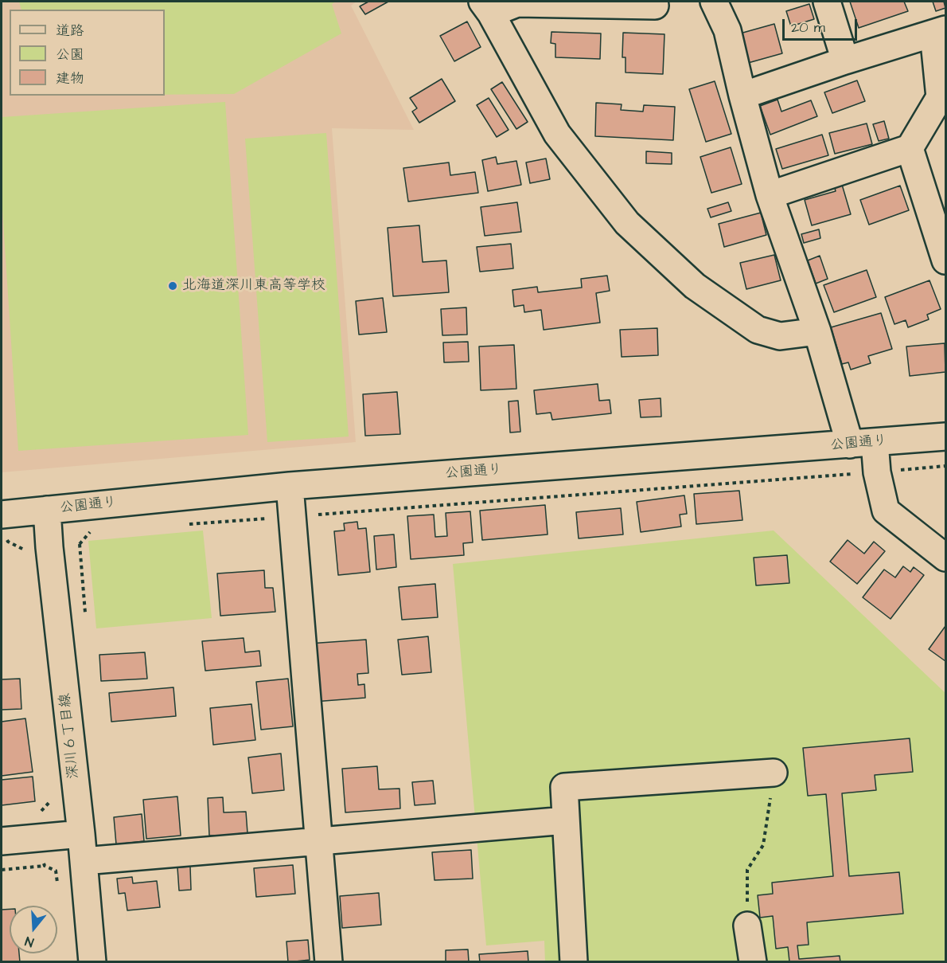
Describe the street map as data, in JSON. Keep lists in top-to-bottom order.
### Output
{
  "streets": {
    "street": ["公園通り", "深川６丁目線"]
  },
  "crossings": [
    ["公園通り", "深川６丁目線"]
  ],
  "places": ["北海道深川東高等学校"],
  "legend": ["道路", "公園", "建物"],
  "scale_bar": "20 m",
  "north": "bottom"
}
